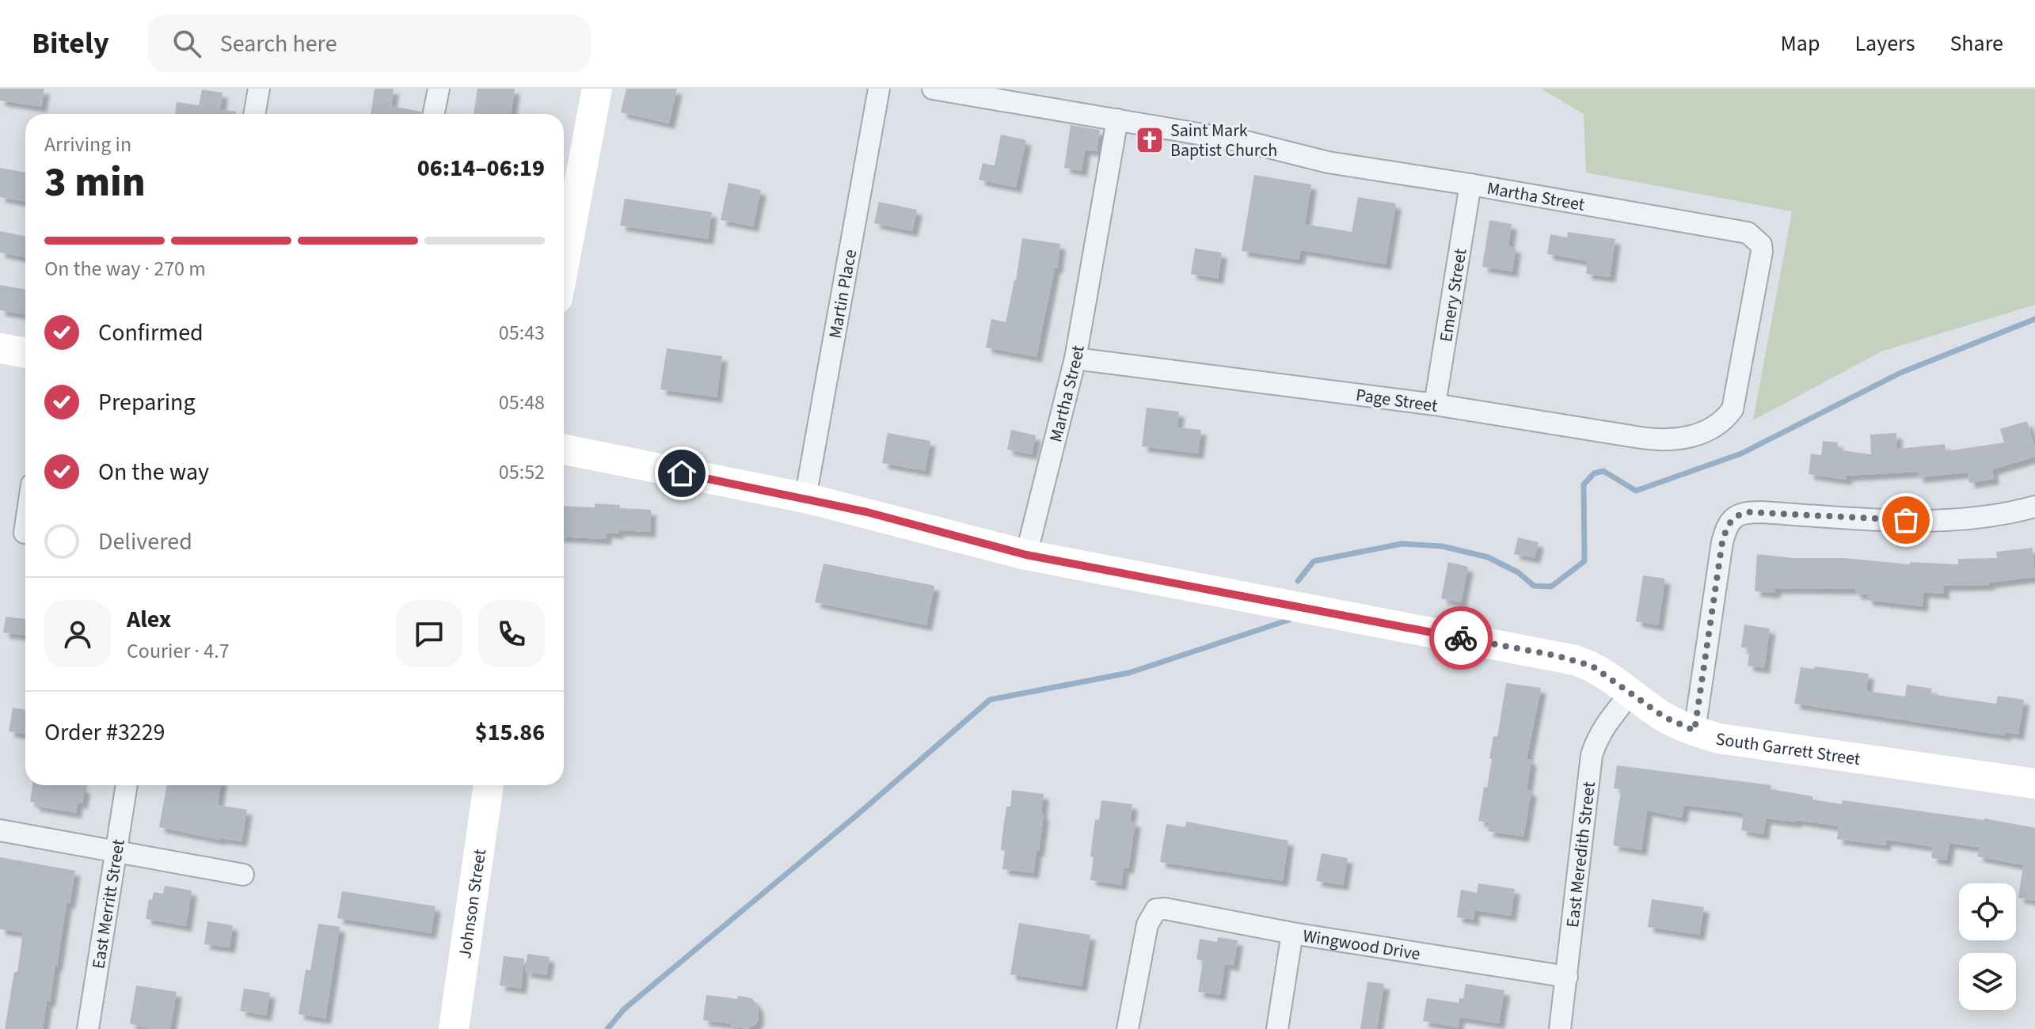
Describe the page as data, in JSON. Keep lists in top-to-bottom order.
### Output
{
  "streets": {
    "street": [
      "Martha Street",
      "Martin Place",
      "Emery Street",
      "Page Street",
      "South Garrett Street",
      "East Meredith Street",
      "East Merritt Street",
      "Johnson Street",
      "Wingwood Drive"
    ]
  },
  "crossings": [
    ["Martha Street", "Emery Street"],
    ["Martha Street", "Page Street"],
    ["Martha Street", "South Garrett Street"],
    ["Martin Place", "South Garrett Street"],
    ["Emery Street", "Page Street"],
    ["South Garrett Street", "East Meredith Street"],
    ["East Meredith Street", "Wingwood Drive"]
  ],
  "places": {
    "church": ["Saint Mark Baptist Church"]
  },
  "page": {
    "header": "Bitely",
    "search": "Search here",
    "nav": ["Map", "Layers", "Share"],
    "heading": ["3 min", "Arriving in", "06:14–06:19"],
    "panel": [
      "Alex",
      "Courier · 4.7",
      "Order #3229",
      "$15.86"
    ],
    "bar": "On the way · 270 m",
    "list": [
      ["Confirmed", "05:43"],
      ["Preparing", "05:48"],
      ["On the way", "05:52"],
      "Delivered"
    ]
  }
}
